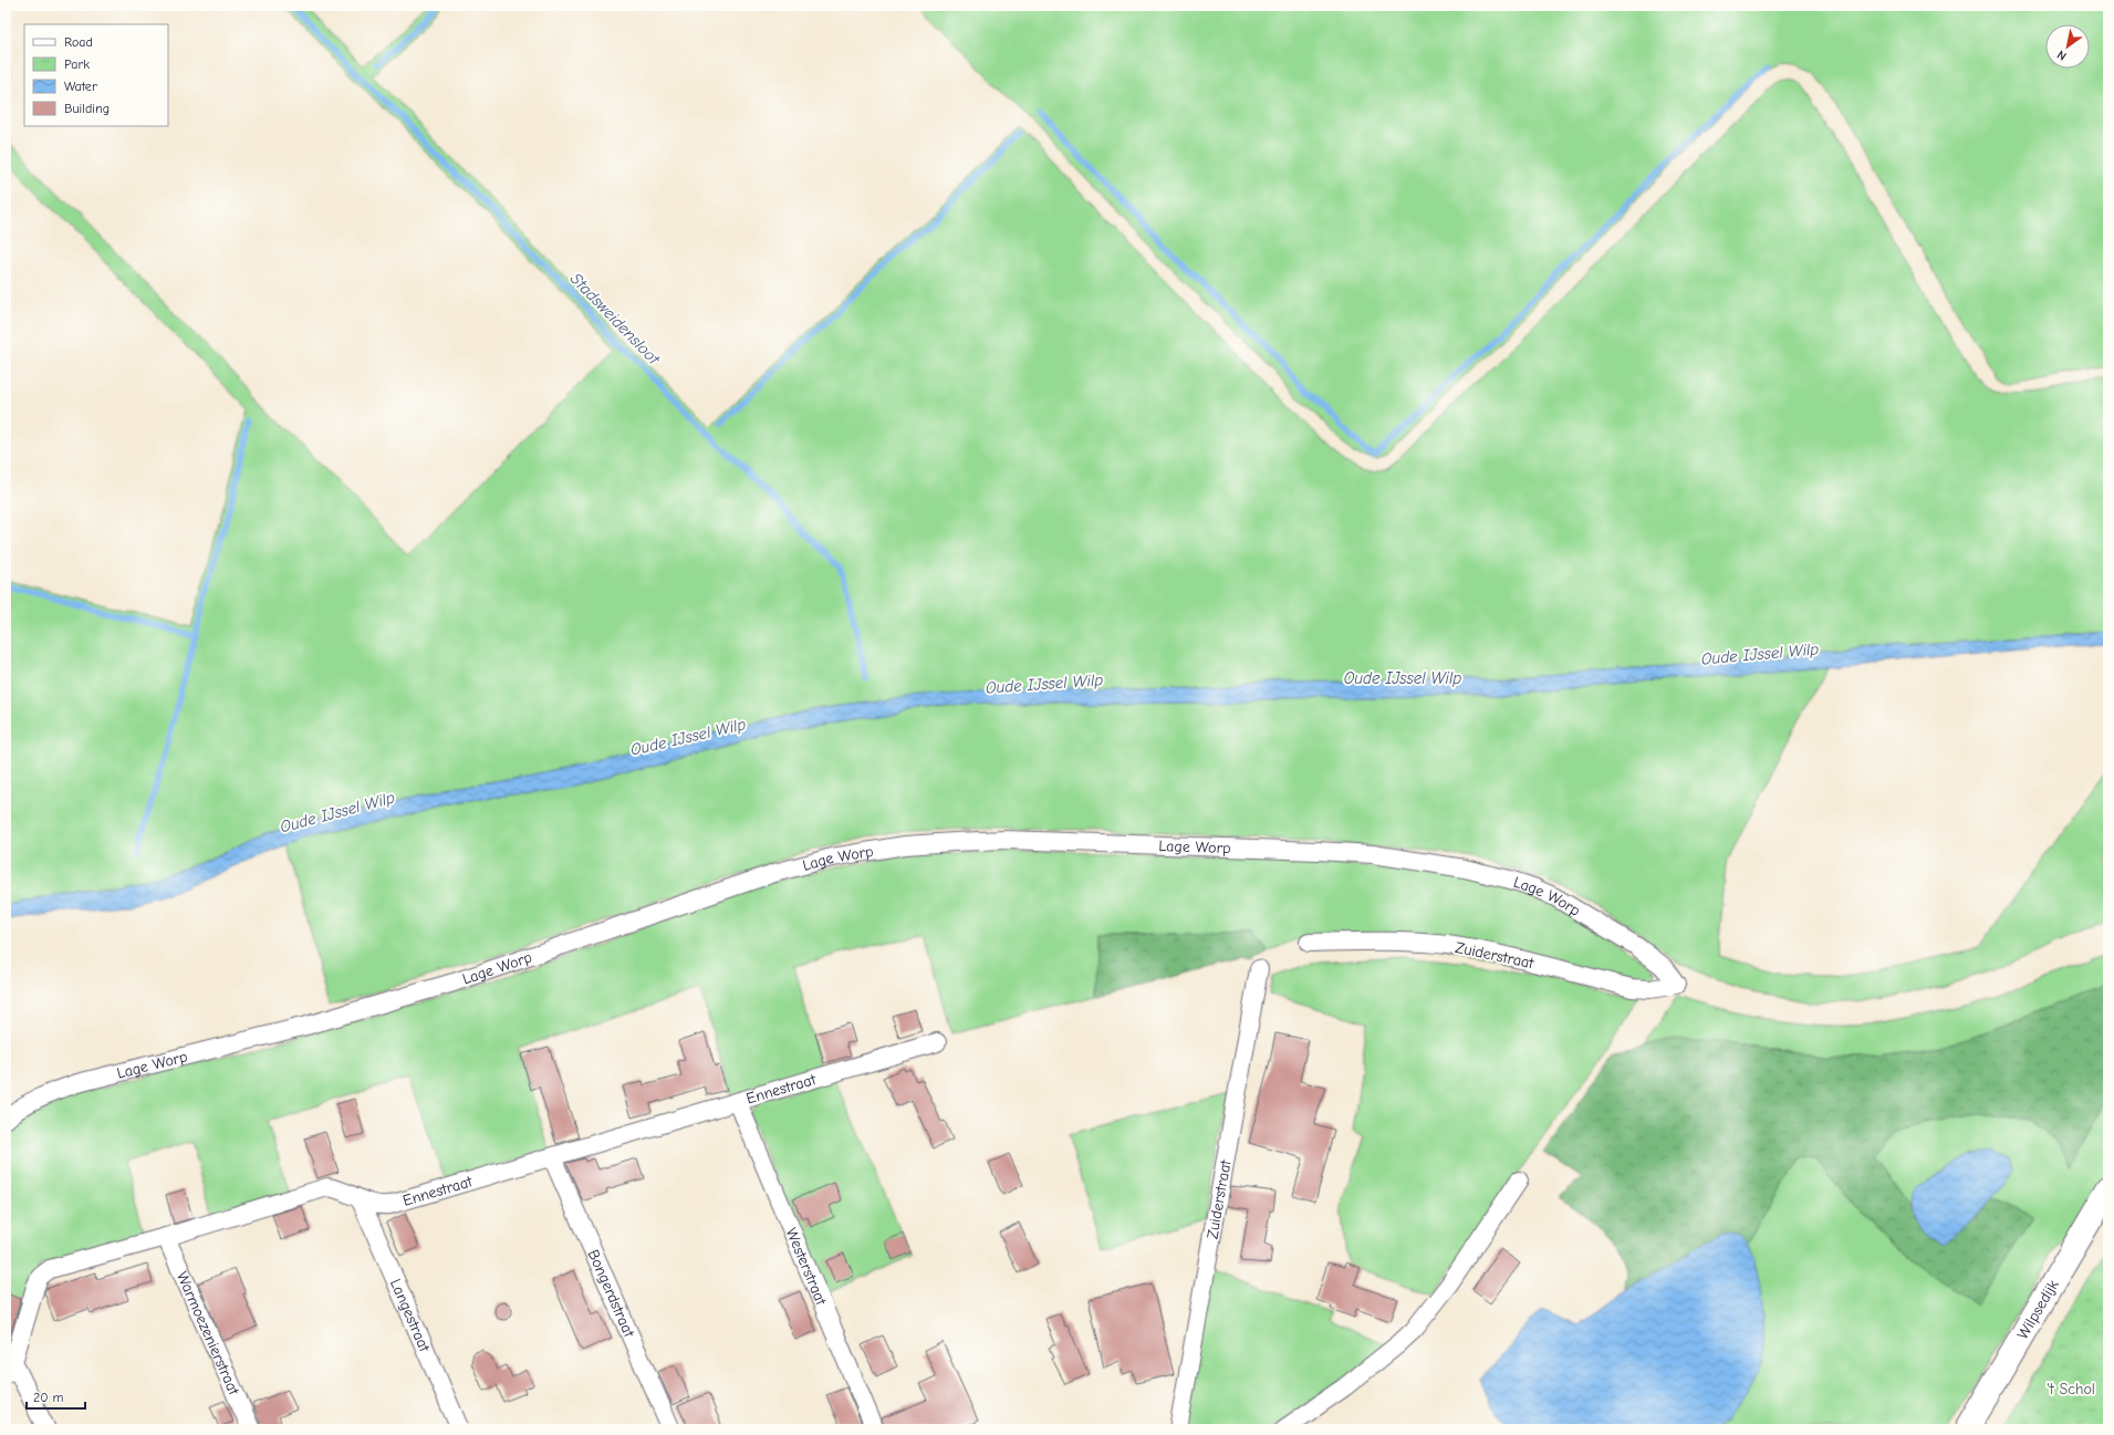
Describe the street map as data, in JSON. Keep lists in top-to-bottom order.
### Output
{
  "streets": {
    "main road": ["Wilpsedijk"],
    "street": [
      "Lage Worp",
      "Zuiderstraat",
      "Ennestraat",
      "Westerstraat",
      "Bongerdstraat",
      "Langestraat",
      "Warmoezenierstraat"
    ]
  },
  "crossings": [
    ["Lage Worp", "Zuiderstraat"],
    ["Ennestraat", "Westerstraat"],
    ["Ennestraat", "Bongerdstraat"],
    ["Ennestraat", "Langestraat"],
    ["Ennestraat", "Warmoezenierstraat"]
  ],
  "water": ["Stadsweidensloot", "Oude IJssel Wilp"],
  "parks": ["'t Schol"],
  "legend": [
    "Road",
    "Park",
    "Water",
    "Building"
  ],
  "scale_bar": "20 m",
  "north": "bottom left"
}
